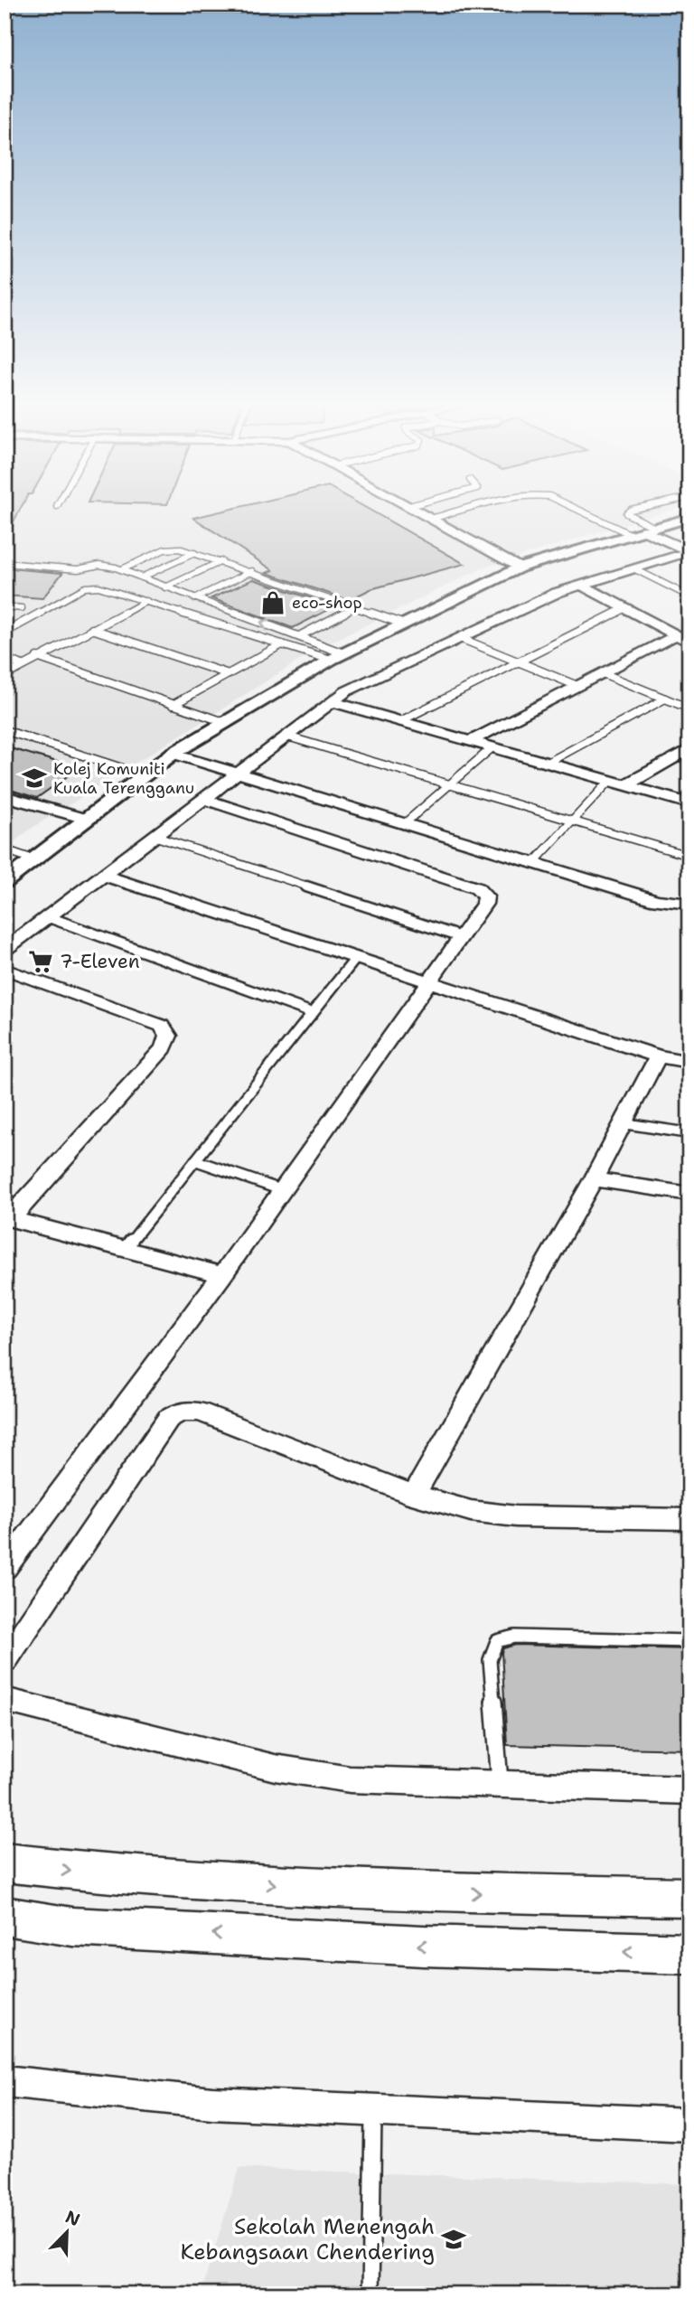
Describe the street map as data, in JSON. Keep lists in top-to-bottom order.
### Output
{
  "places": {
    "shop": ["eco-shop"],
    "school or university": ["Kolej Komuniti Kuala Terengganu", "Sekolah Menengah Kebangsaan Chendering"],
    "supermarket": ["7-Eleven"]
  },
  "north": "top right"
}
